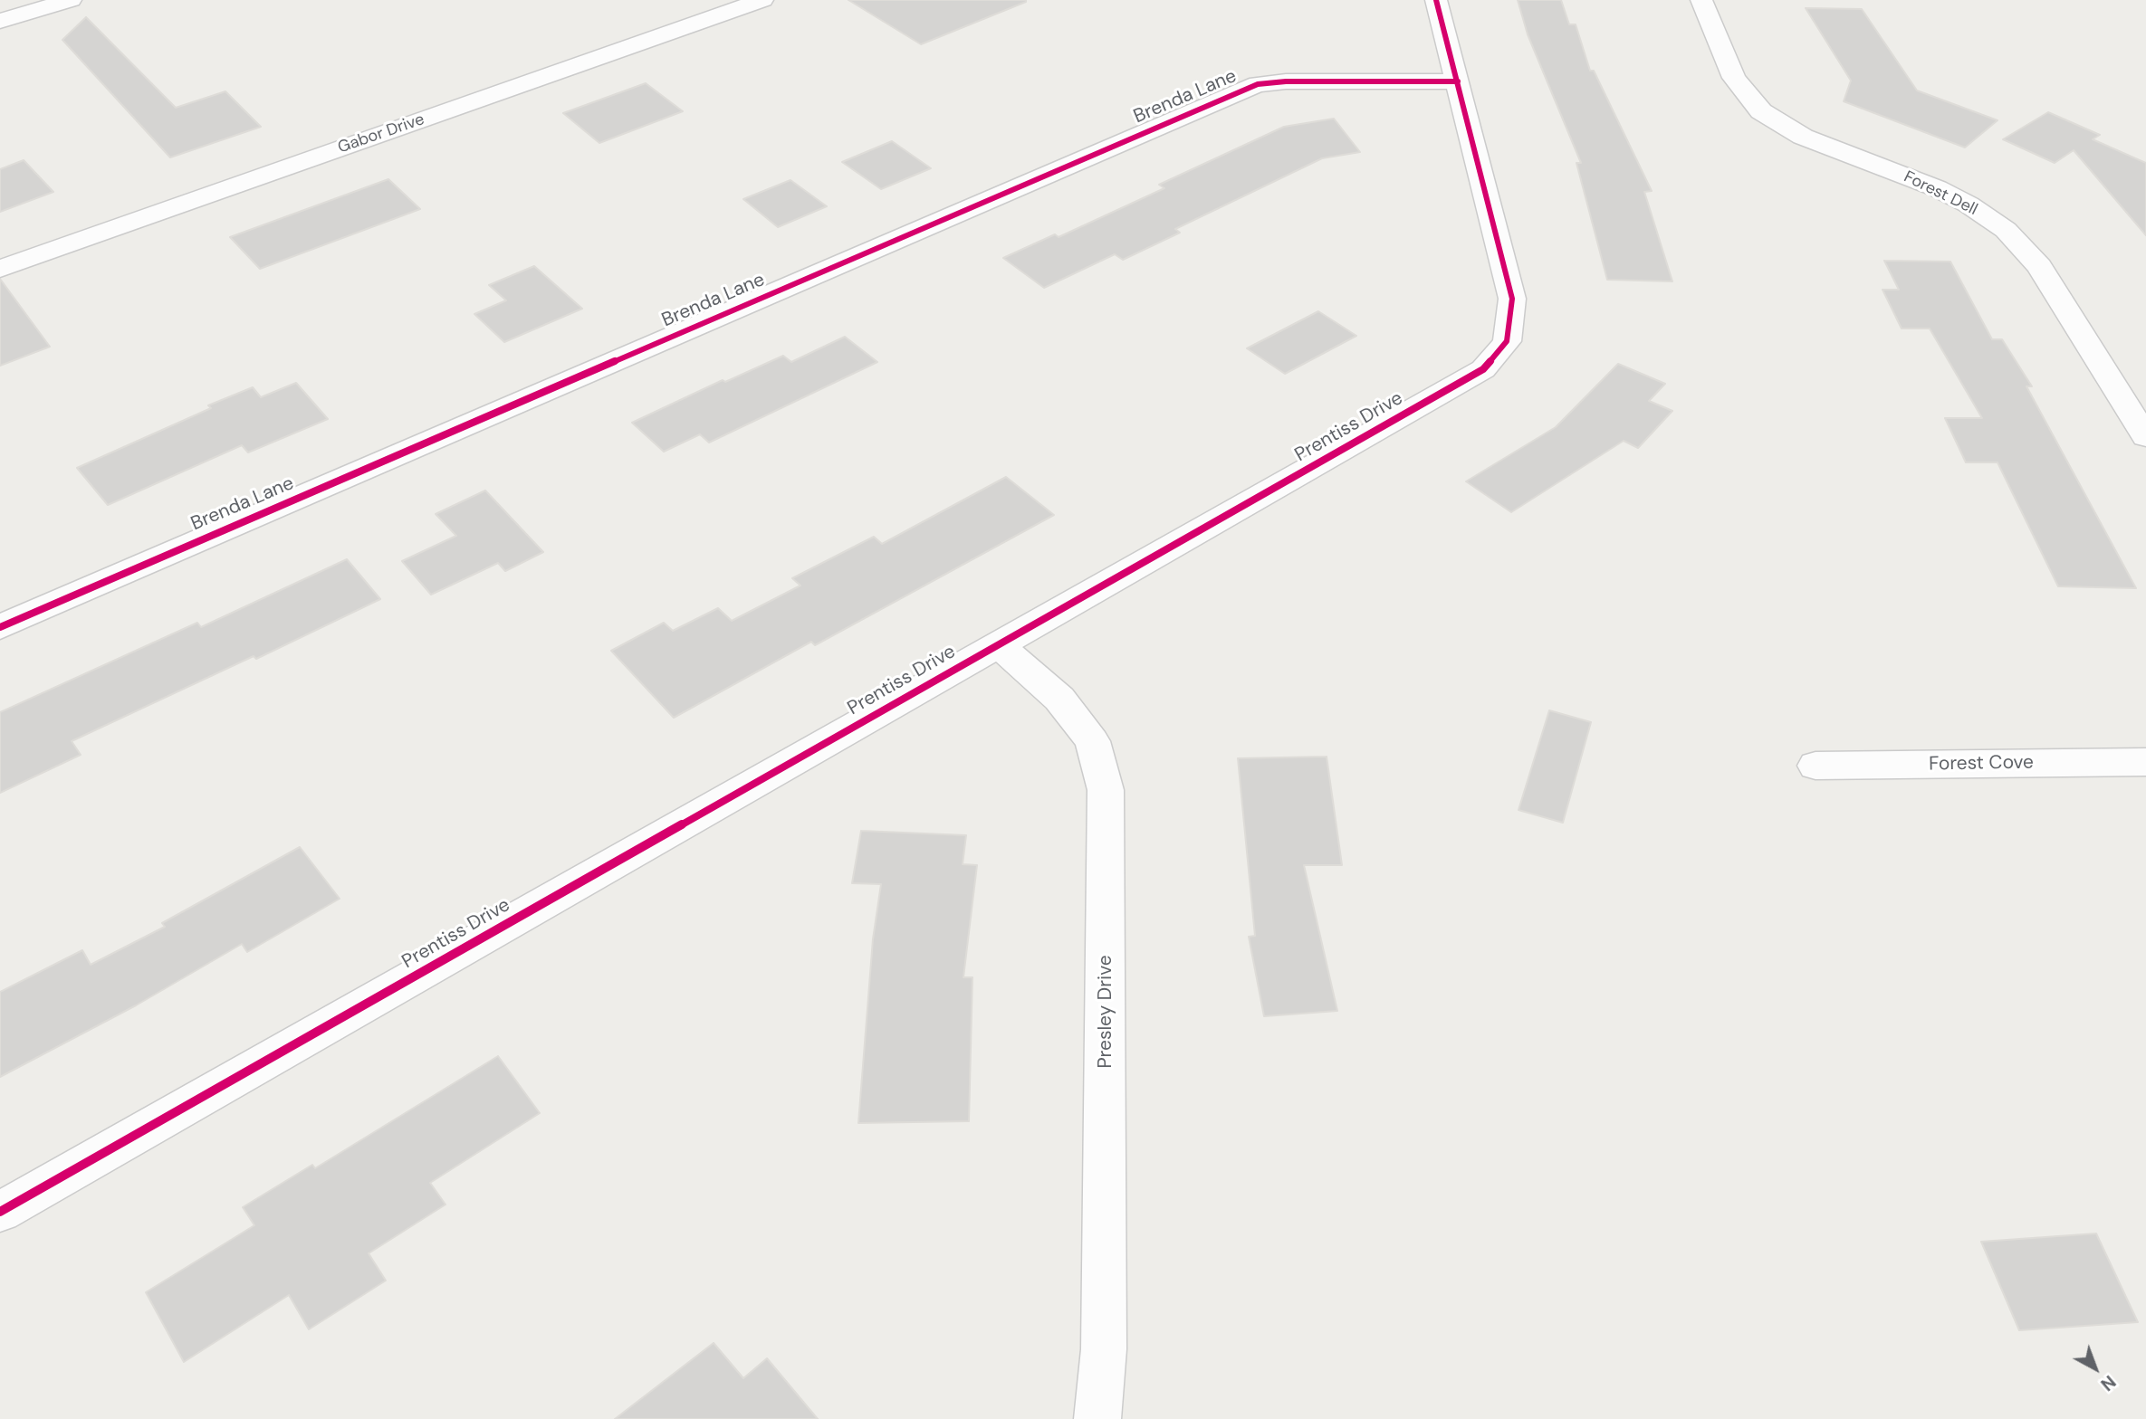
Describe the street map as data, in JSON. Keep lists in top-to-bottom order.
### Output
{
  "streets": {
    "street": [
      "Brenda Lane",
      "Gabor Drive",
      "Forest Dell",
      "Prentiss Drive",
      "Forest Cove",
      "Presley Drive"
    ]
  },
  "crossings": [
    ["Brenda Lane", "Prentiss Drive"],
    ["Prentiss Drive", "Presley Drive"]
  ],
  "north": "bottom right"
}
